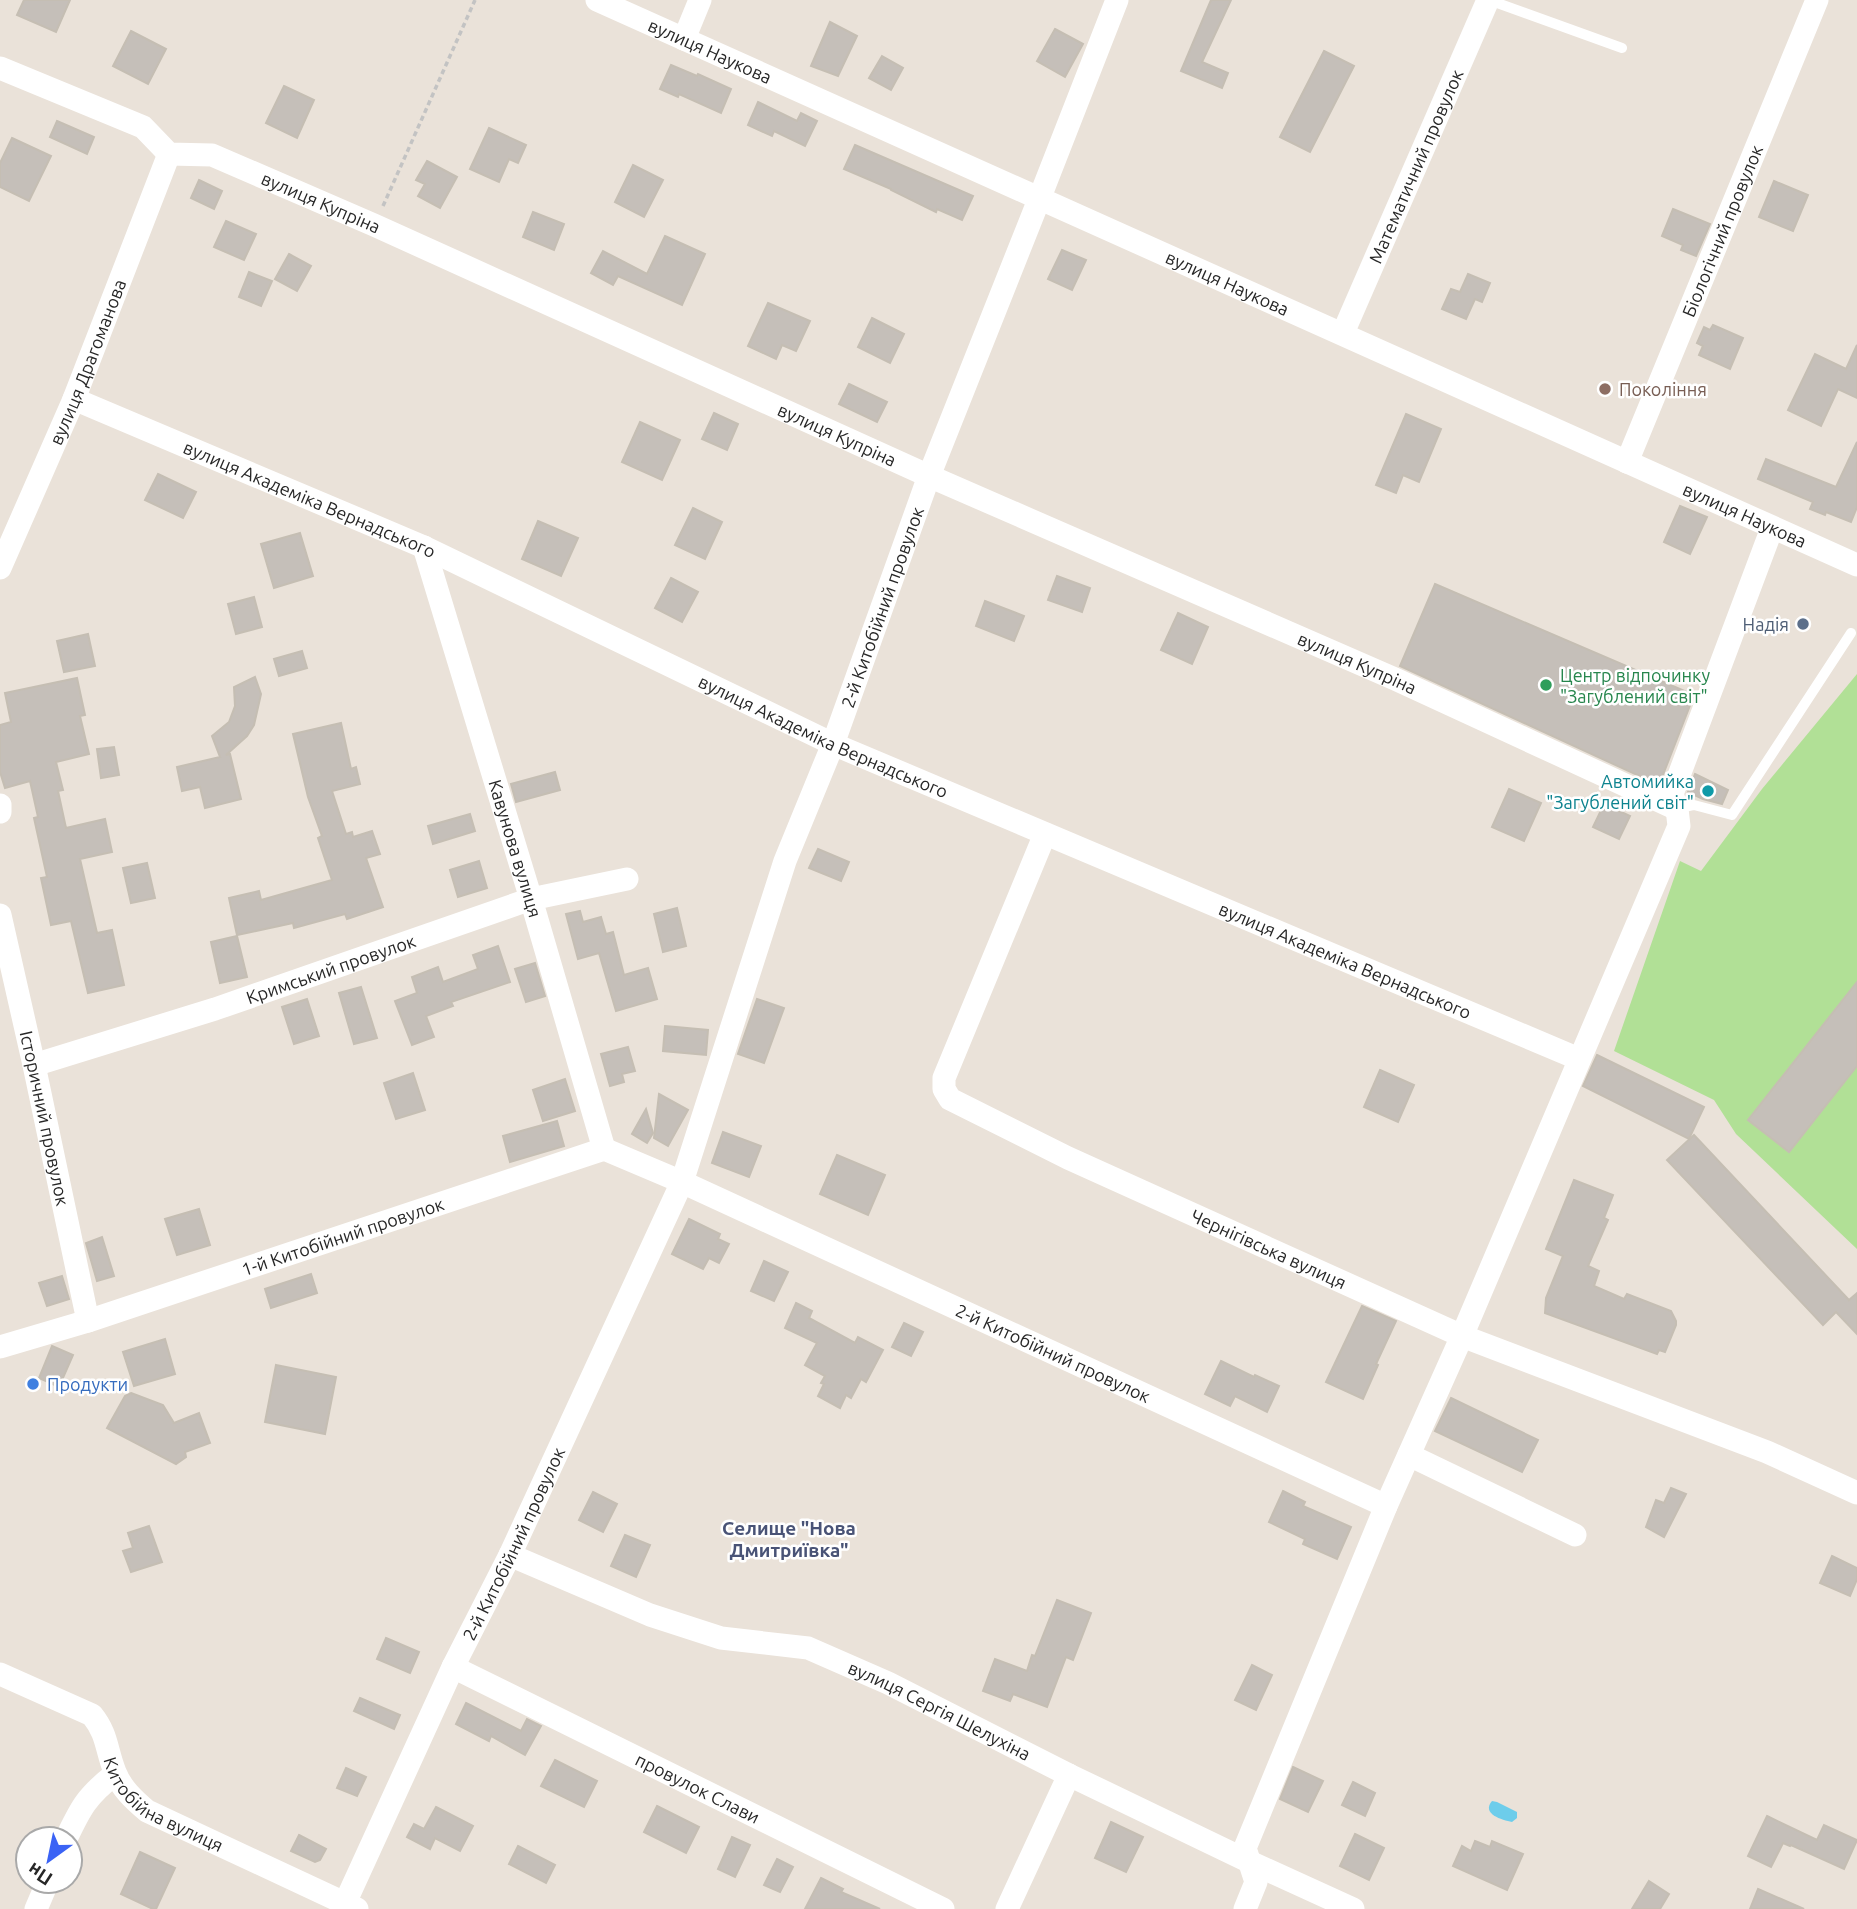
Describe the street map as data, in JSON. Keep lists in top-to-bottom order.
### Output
{
  "streets": {
    "street": [
      "вулиця Наукова",
      "Математичний провулок",
      "вулиця Купріна",
      "Біологічний провулок",
      "вулиця Драгоманова",
      "вулиця Академіка Вернадського",
      "2-й Китобійний провулок",
      "Кавунова вулиця",
      "Кримський провулок",
      "Історичний провулок",
      "1-й Китобійний провулок",
      "Чернігівська вулиця",
      "вулиця Сергія Шелухіна",
      "провулок Слави",
      "Китобійна вулиця"
    ]
  },
  "crossings": [
    ["вулиця Наукова", "Математичний провулок"],
    ["вулиця Наукова", "Біологічний провулок"],
    ["вулиця Наукова", "2-й Китобійний провулок"],
    ["вулиця Купріна", "вулиця Драгоманова"],
    ["вулиця Купріна", "2-й Китобійний провулок"],
    ["вулиця Драгоманова", "вулиця Академіка Вернадського"],
    ["вулиця Академіка Вернадського", "2-й Китобійний провулок"],
    ["вулиця Академіка Вернадського", "Кавунова вулиця"],
    ["вулиця Академіка Вернадського", "Чернігівська вулиця"],
    ["2-й Китобійний провулок", "вулиця Сергія Шелухіна"],
    ["2-й Китобійний провулок", "провулок Слави"],
    ["2-й Китобійний провулок", "Китобійна вулиця"],
    ["Кавунова вулиця", "Кримський провулок"],
    ["Кавунова вулиця", "1-й Китобійний провулок"],
    ["Кримський провулок", "Історичний провулок"],
    ["Історичний провулок", "1-й Китобійний провулок"]
  ],
  "districts": ["Селище \"Нова Дмитриївка\""],
  "places": [
    "Покоління",
    "Надія",
    "Центр відпочинку \"Загублений світ\"",
    "Автомийка \"Загублений світ\"",
    "Продукти"
  ],
  "north": "bottom left"
}
